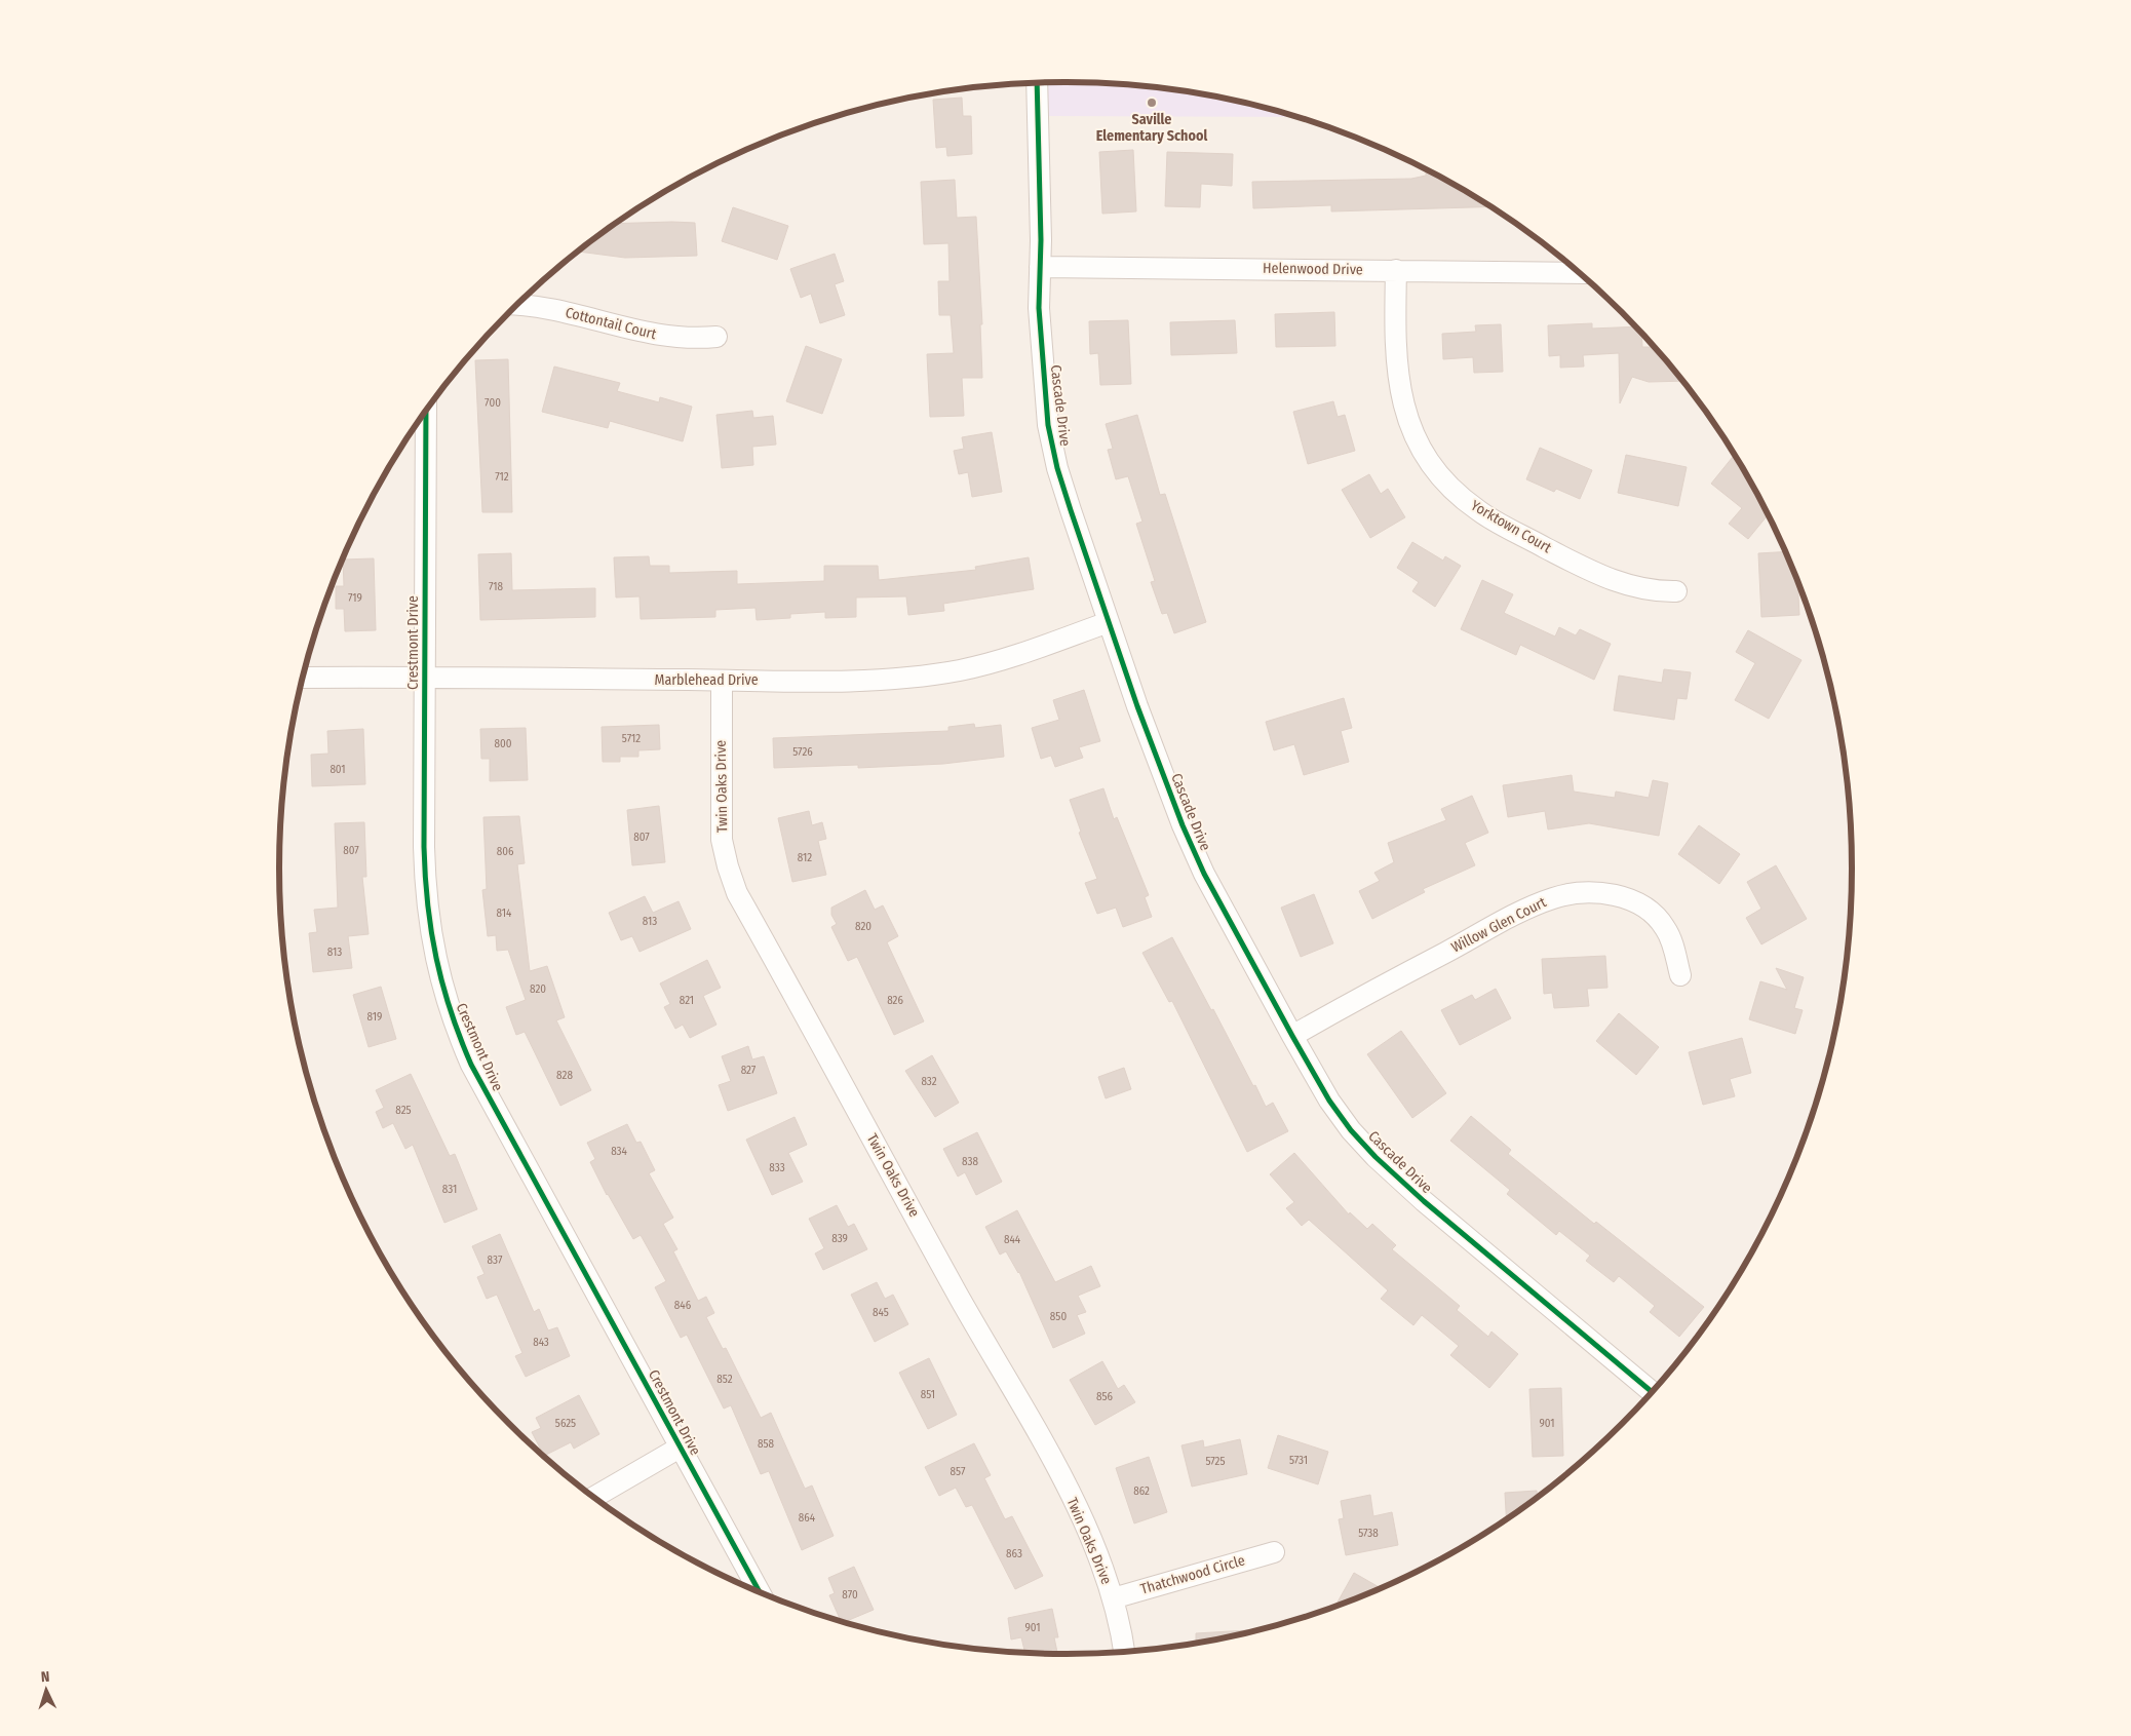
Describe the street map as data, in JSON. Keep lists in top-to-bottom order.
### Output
{
  "streets": {
    "street": [
      "Helenwood Drive",
      "Cottontail Court",
      "Cascade Drive",
      "Yorktown Court",
      "Crestmont Drive",
      "Marblehead Drive",
      "Twin Oaks Drive",
      "Willow Glen Court",
      "Thatchwood Circle"
    ]
  },
  "crossings": [
    ["Helenwood Drive", "Cascade Drive"],
    ["Helenwood Drive", "Yorktown Court"],
    ["Cascade Drive", "Marblehead Drive"],
    ["Cascade Drive", "Willow Glen Court"],
    ["Crestmont Drive", "Marblehead Drive"],
    ["Marblehead Drive", "Twin Oaks Drive"],
    ["Twin Oaks Drive", "Thatchwood Circle"]
  ],
  "places": ["Saville Elementary School"],
  "house_numbers": [
    "700",
    "712",
    "718",
    "719",
    "5712",
    "800",
    "5726",
    "801",
    "807",
    "807",
    "806",
    "812",
    "814",
    "813",
    "820",
    "813",
    "820",
    "821",
    "826",
    "819",
    "827",
    "828",
    "832",
    "825",
    "834",
    "838",
    "833",
    "831",
    "839",
    "844",
    "837",
    "846",
    "845",
    "850",
    "843",
    "852",
    "851",
    "856",
    "5625",
    "901",
    "858",
    "5731",
    "5725",
    "857",
    "862",
    "864",
    "5738",
    "863",
    "870",
    "901"
  ],
  "north": "top"
}
